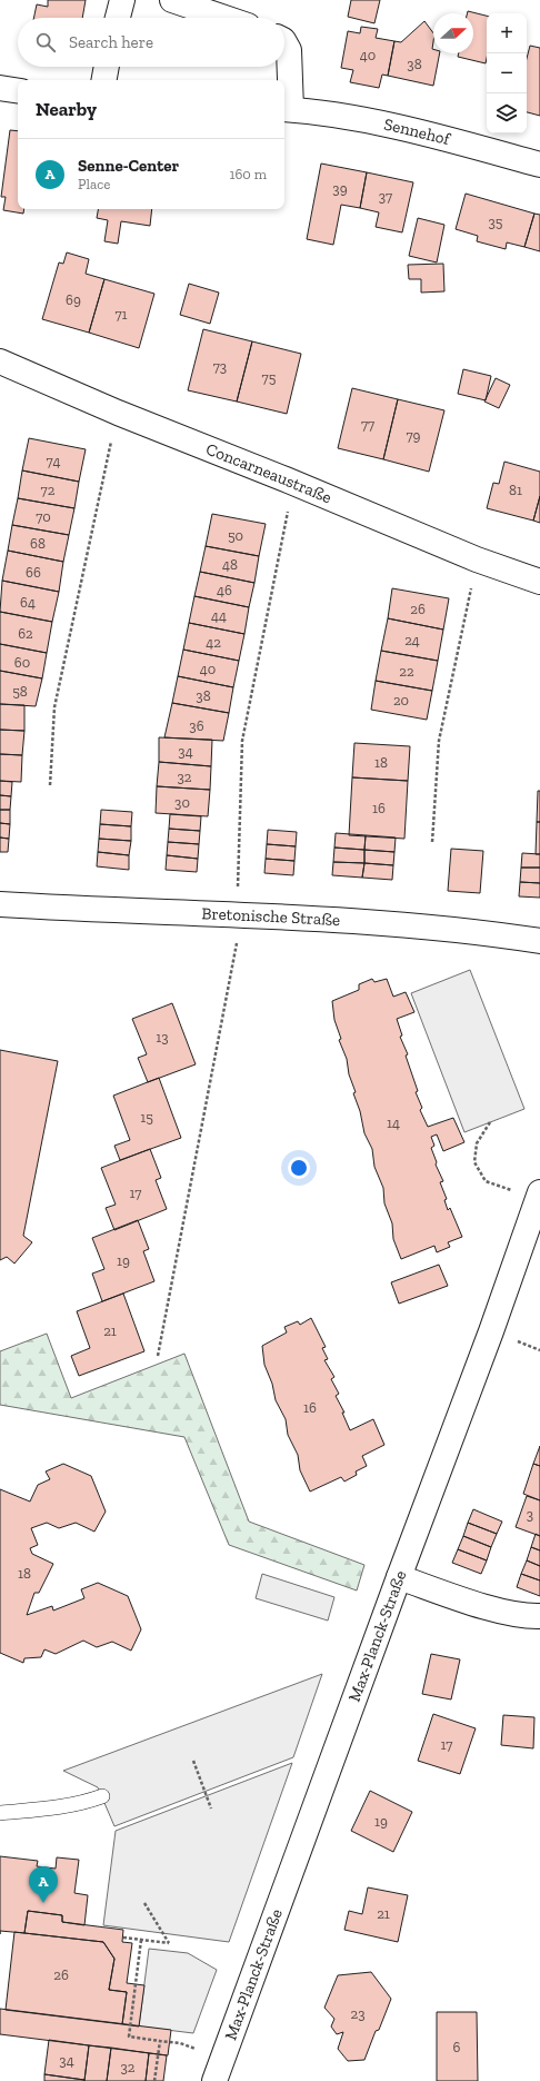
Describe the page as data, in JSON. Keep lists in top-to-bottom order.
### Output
{
  "streets": {
    "street": [
      "Sennehof",
      "Concarneaustraße",
      "Bretonische Straße",
      "Max-Planck-Straße"
    ]
  },
  "house_numbers": [
    "40",
    "38",
    "39",
    "37",
    "35",
    "69",
    "71",
    "73",
    "75",
    "77",
    "79",
    "74",
    "72",
    "81",
    "70",
    "50",
    "68",
    "48",
    "66",
    "46",
    "64",
    "26",
    "44",
    "62",
    "24",
    "42",
    "60",
    "40",
    "22",
    "58",
    "38",
    "20",
    "36",
    "34",
    "18",
    "32",
    "30",
    "16",
    "13",
    "15",
    "14",
    "17",
    "19",
    "21",
    "16",
    "3",
    "18",
    "17",
    "19",
    "21",
    "26",
    "23",
    "6",
    "34",
    "32"
  ],
  "north": "right",
  "page": {
    "map_buttons": ["+", "−"],
    "search": "Search here",
    "heading": "Nearby",
    "list": [
      {
        "mark": "A",
        "name": "Senne-Center",
        "note": "Place",
        "value": "160 m"
      }
    ],
    "pins": "A"
  }
}
